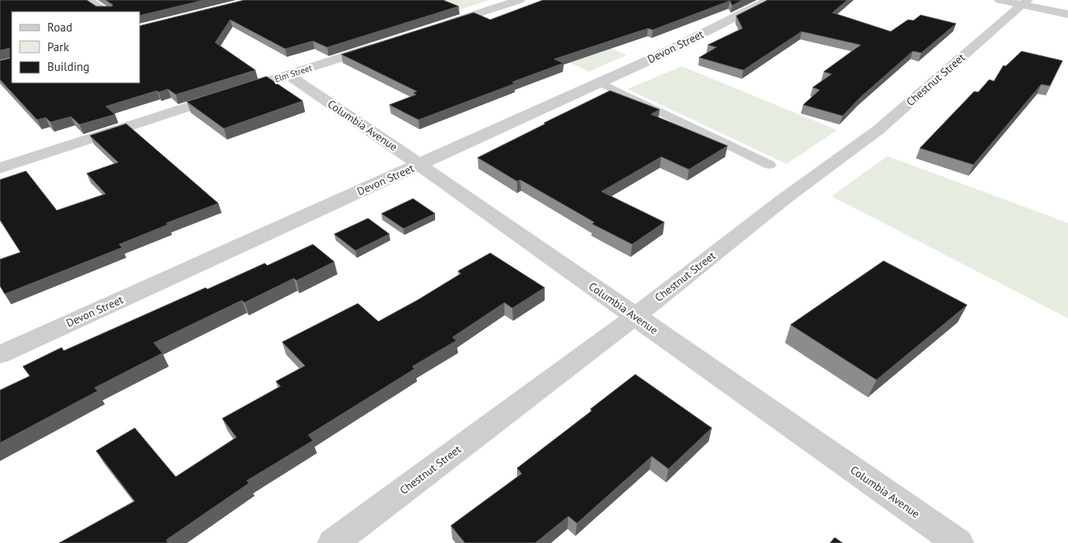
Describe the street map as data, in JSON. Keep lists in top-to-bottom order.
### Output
{
  "streets": {
    "street": [
      "Devon Street",
      "Elm Street",
      "Chestnut Street",
      "Columbia Avenue"
    ]
  },
  "crossings": [
    ["Devon Street", "Columbia Avenue"],
    ["Elm Street", "Columbia Avenue"],
    ["Chestnut Street", "Columbia Avenue"]
  ],
  "legend": ["Road", "Park", "Building"]
}
